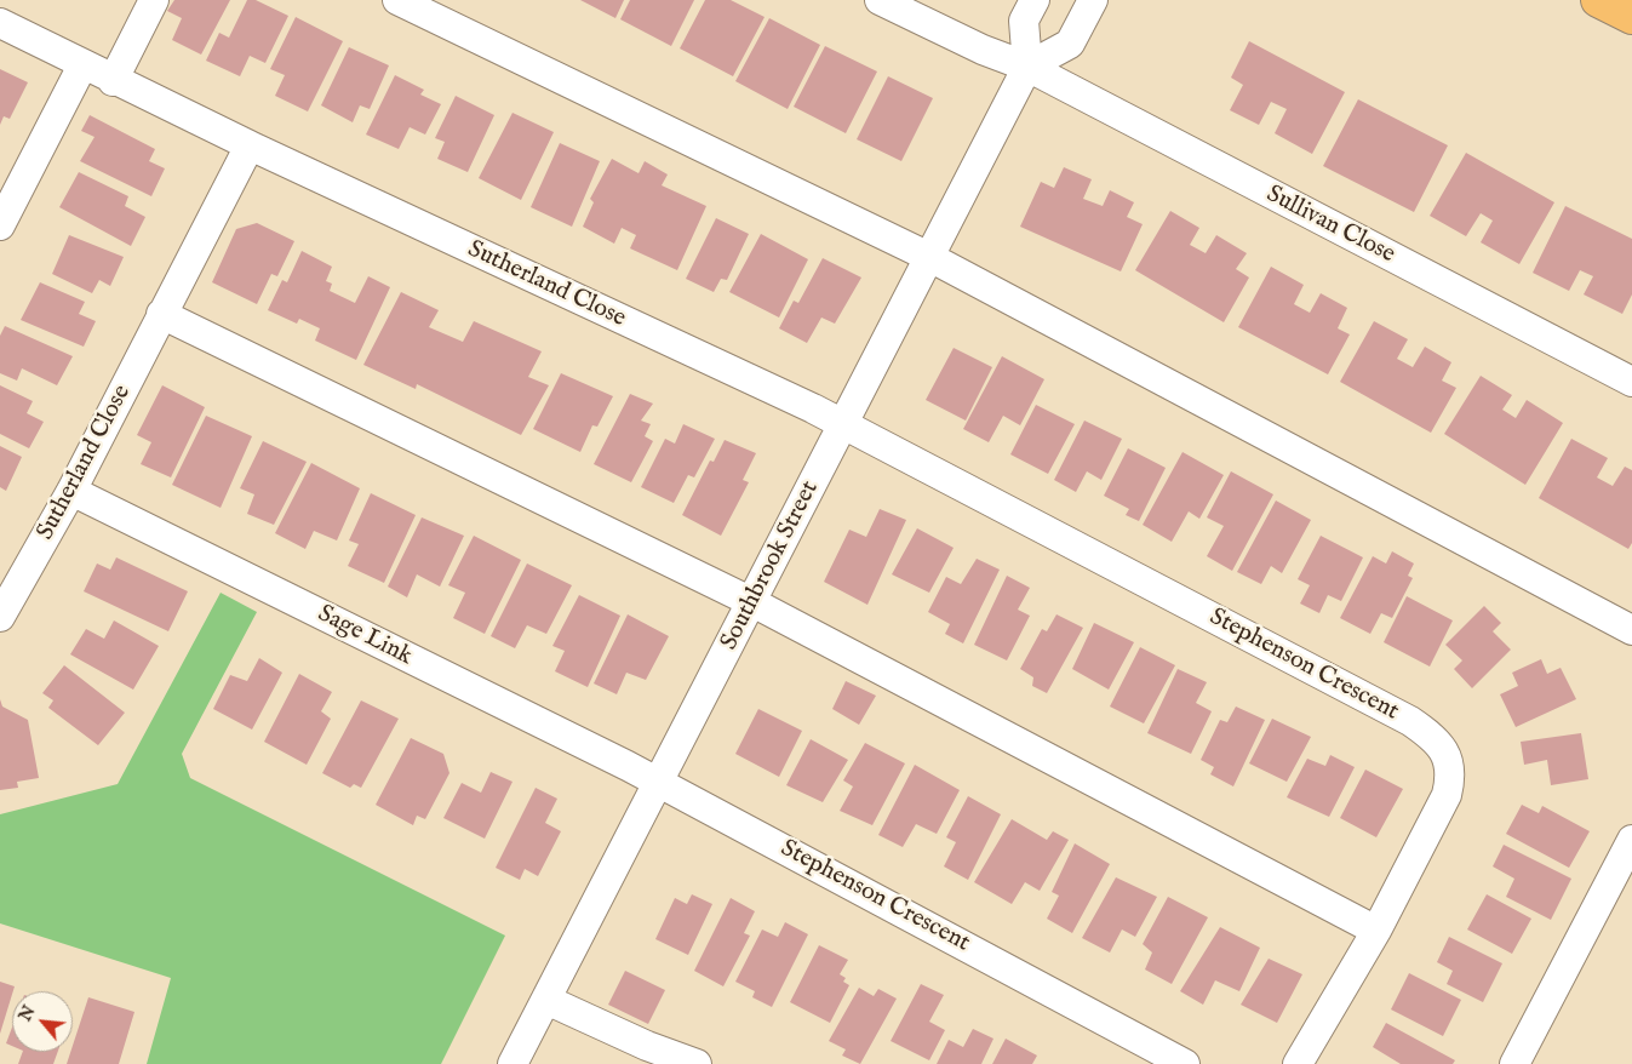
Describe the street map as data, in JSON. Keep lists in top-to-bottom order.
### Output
{
  "streets": {
    "street": [
      "Sullivan Close",
      "Sutherland Close",
      "Southbrook Street",
      "Sage Link",
      "Stephenson Crescent"
    ]
  },
  "crossings": [
    ["Sullivan Close", "Southbrook Street"],
    ["Sutherland Close", "Southbrook Street"],
    ["Sutherland Close", "Sage Link"],
    ["Sutherland Close", "Stephenson Crescent"],
    ["Southbrook Street", "Sage Link"],
    ["Southbrook Street", "Stephenson Crescent"],
    ["Sage Link", "Stephenson Crescent"]
  ],
  "north": "top left"
}
